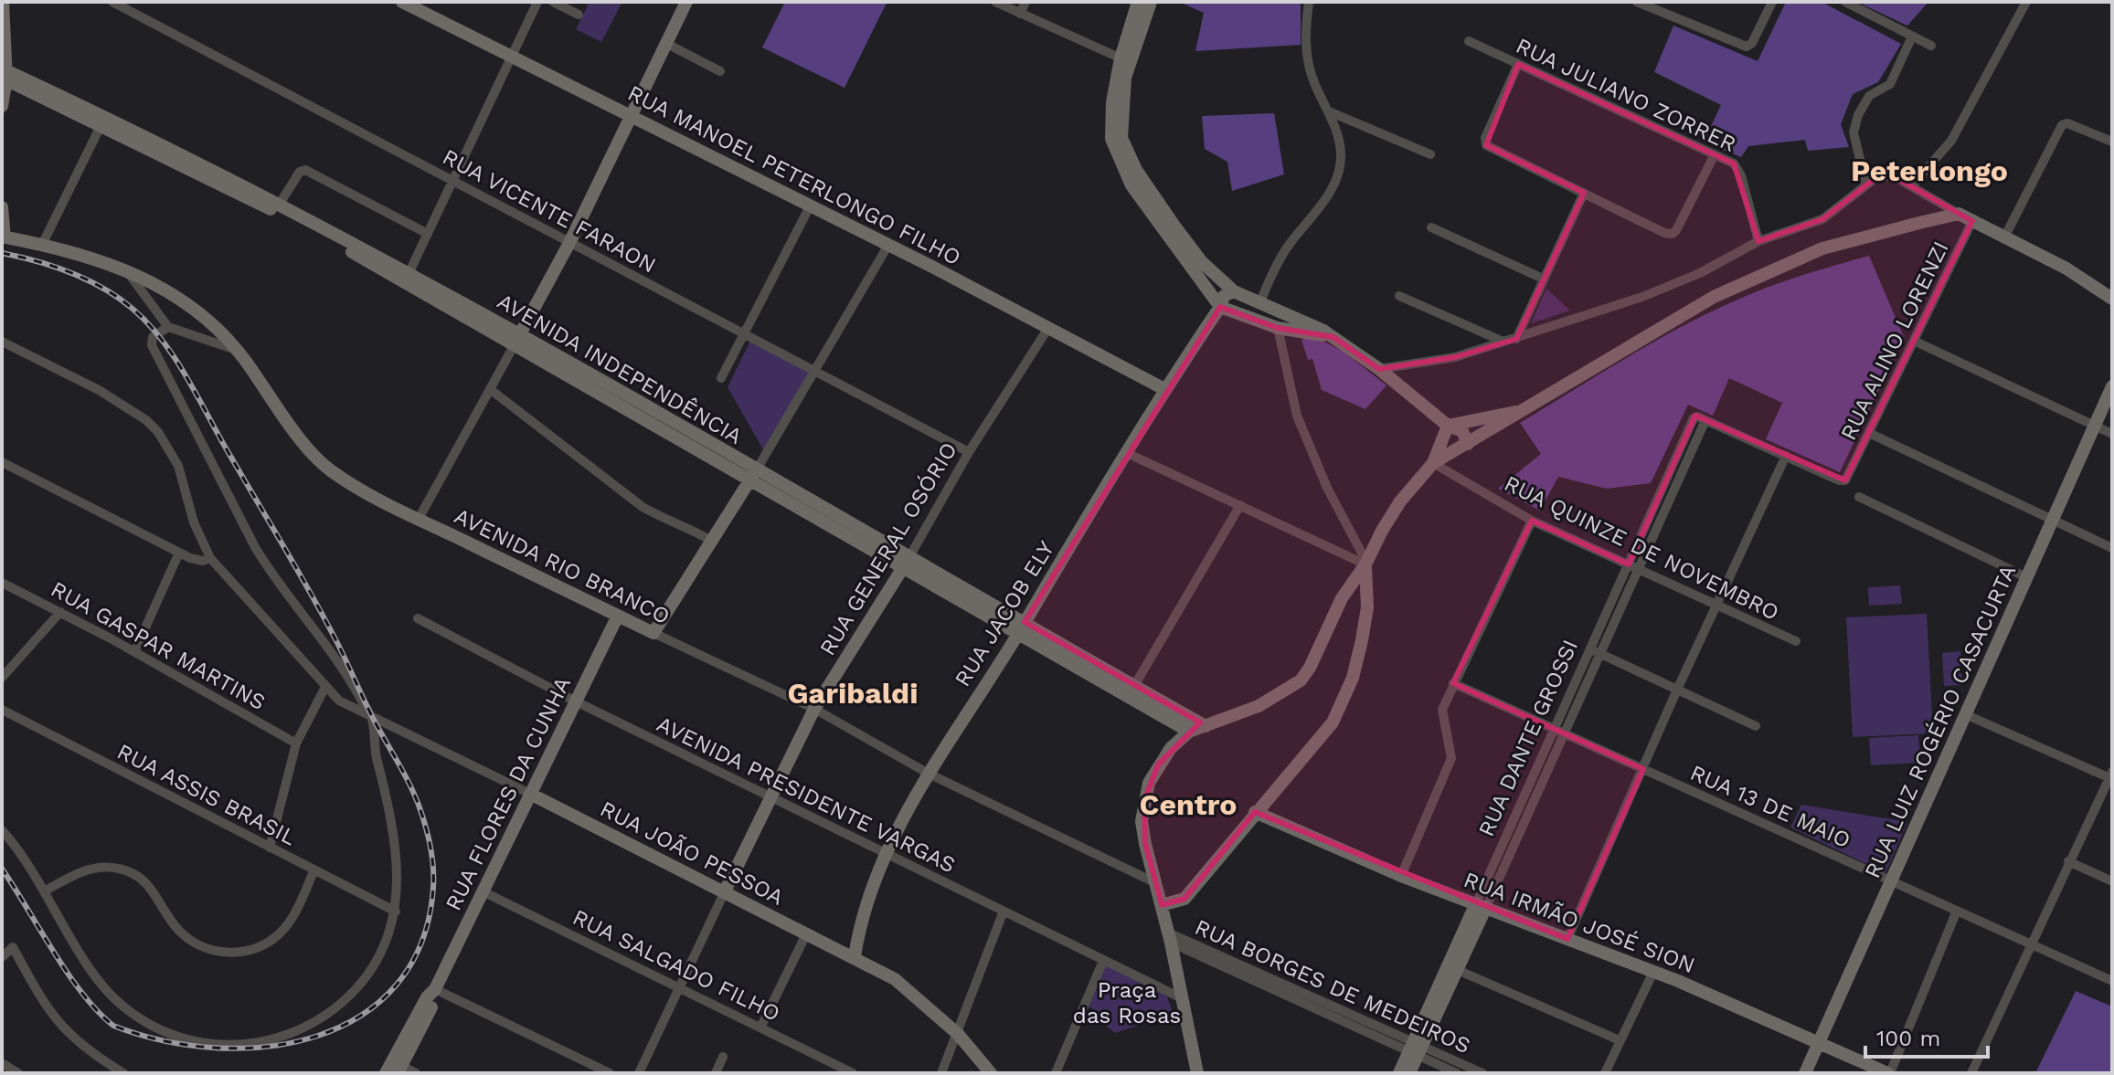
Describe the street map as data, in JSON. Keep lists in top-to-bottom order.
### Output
{
  "streets": {
    "main road": [
      "RUA MANOEL PETERLONGO FILHO",
      "AVENIDA INDEPENDÊNCIA",
      "RUA GENERAL OSÓRIO",
      "AVENIDA RIO BRANCO",
      "RUA JACOB ELY",
      "RUA LUIZ ROGÉRIO CASACURTA",
      "RUA DANTE GROSSI",
      "RUA FLORES DA CUNHA",
      "RUA JOÃO PESSOA",
      "RUA IRMÃO JOSÉ SION"
    ],
    "street": [
      "RUA JULIANO ZORRER",
      "RUA VICENTE FARAON",
      "RUA ALINO LORENZI",
      "RUA QUINZE DE NOVEMBRO",
      "RUA GASPAR MARTINS",
      "RUA ASSIS BRASIL",
      "AVENIDA PRESIDENTE VARGAS",
      "RUA 13 DE MAIO",
      "RUA SALGADO FILHO",
      "RUA BORGES DE MEDEIROS"
    ]
  },
  "crossings": [
    ["RUA MANOEL PETERLONGO FILHO", "RUA GENERAL OSÓRIO"],
    ["RUA MANOEL PETERLONGO FILHO", "RUA JACOB ELY"],
    ["RUA VICENTE FARAON", "RUA GENERAL OSÓRIO"],
    ["AVENIDA INDEPENDÊNCIA", "RUA GENERAL OSÓRIO"],
    ["AVENIDA INDEPENDÊNCIA", "RUA JACOB ELY"],
    ["RUA QUINZE DE NOVEMBRO", "RUA DANTE GROSSI"],
    ["RUA GENERAL OSÓRIO", "AVENIDA RIO BRANCO"],
    ["RUA GENERAL OSÓRIO", "AVENIDA PRESIDENTE VARGAS"],
    ["RUA GENERAL OSÓRIO", "RUA JOÃO PESSOA"],
    ["RUA GENERAL OSÓRIO", "RUA SALGADO FILHO"],
    ["AVENIDA RIO BRANCO", "RUA JACOB ELY"],
    ["AVENIDA RIO BRANCO", "RUA FLORES DA CUNHA"],
    ["RUA JACOB ELY", "AVENIDA PRESIDENTE VARGAS"],
    ["RUA JACOB ELY", "RUA JOÃO PESSOA"],
    ["RUA LUIZ ROGÉRIO CASACURTA", "RUA 13 DE MAIO"],
    ["RUA LUIZ ROGÉRIO CASACURTA", "RUA IRMÃO JOSÉ SION"],
    ["RUA DANTE GROSSI", "RUA 13 DE MAIO"],
    ["RUA DANTE GROSSI", "RUA IRMÃO JOSÉ SION"],
    ["RUA DANTE GROSSI", "RUA BORGES DE MEDEIROS"],
    ["RUA FLORES DA CUNHA", "AVENIDA PRESIDENTE VARGAS"],
    ["RUA FLORES DA CUNHA", "RUA JOÃO PESSOA"],
    ["RUA FLORES DA CUNHA", "RUA SALGADO FILHO"]
  ],
  "districts": ["Peterlongo", "Garibaldi", "Centro"],
  "parks": ["Praça das Rosas"],
  "scale_bar": "100 m"
}
